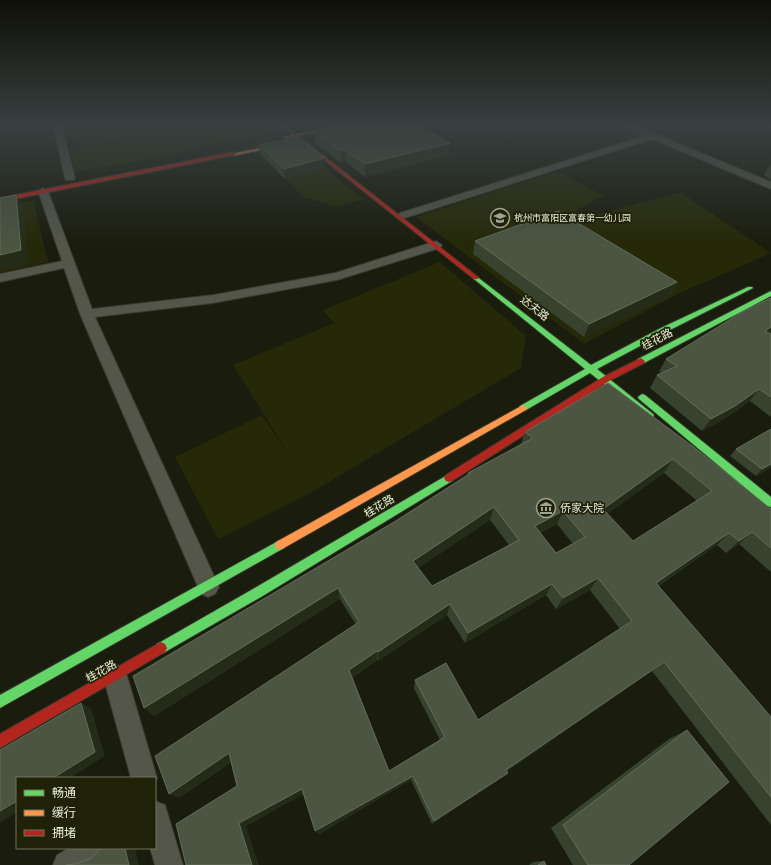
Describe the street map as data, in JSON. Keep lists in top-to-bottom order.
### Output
{
  "streets": {
    "main road": ["达夫路", "桂花路"]
  },
  "crossings": [
    ["达夫路", "桂花路"]
  ],
  "places": {
    "school or university": ["杭州市富阳区富春第一幼儿园"],
    "museum": ["侨家大院"]
  },
  "legend": ["畅通", "缓行", "拥堵"]
}
